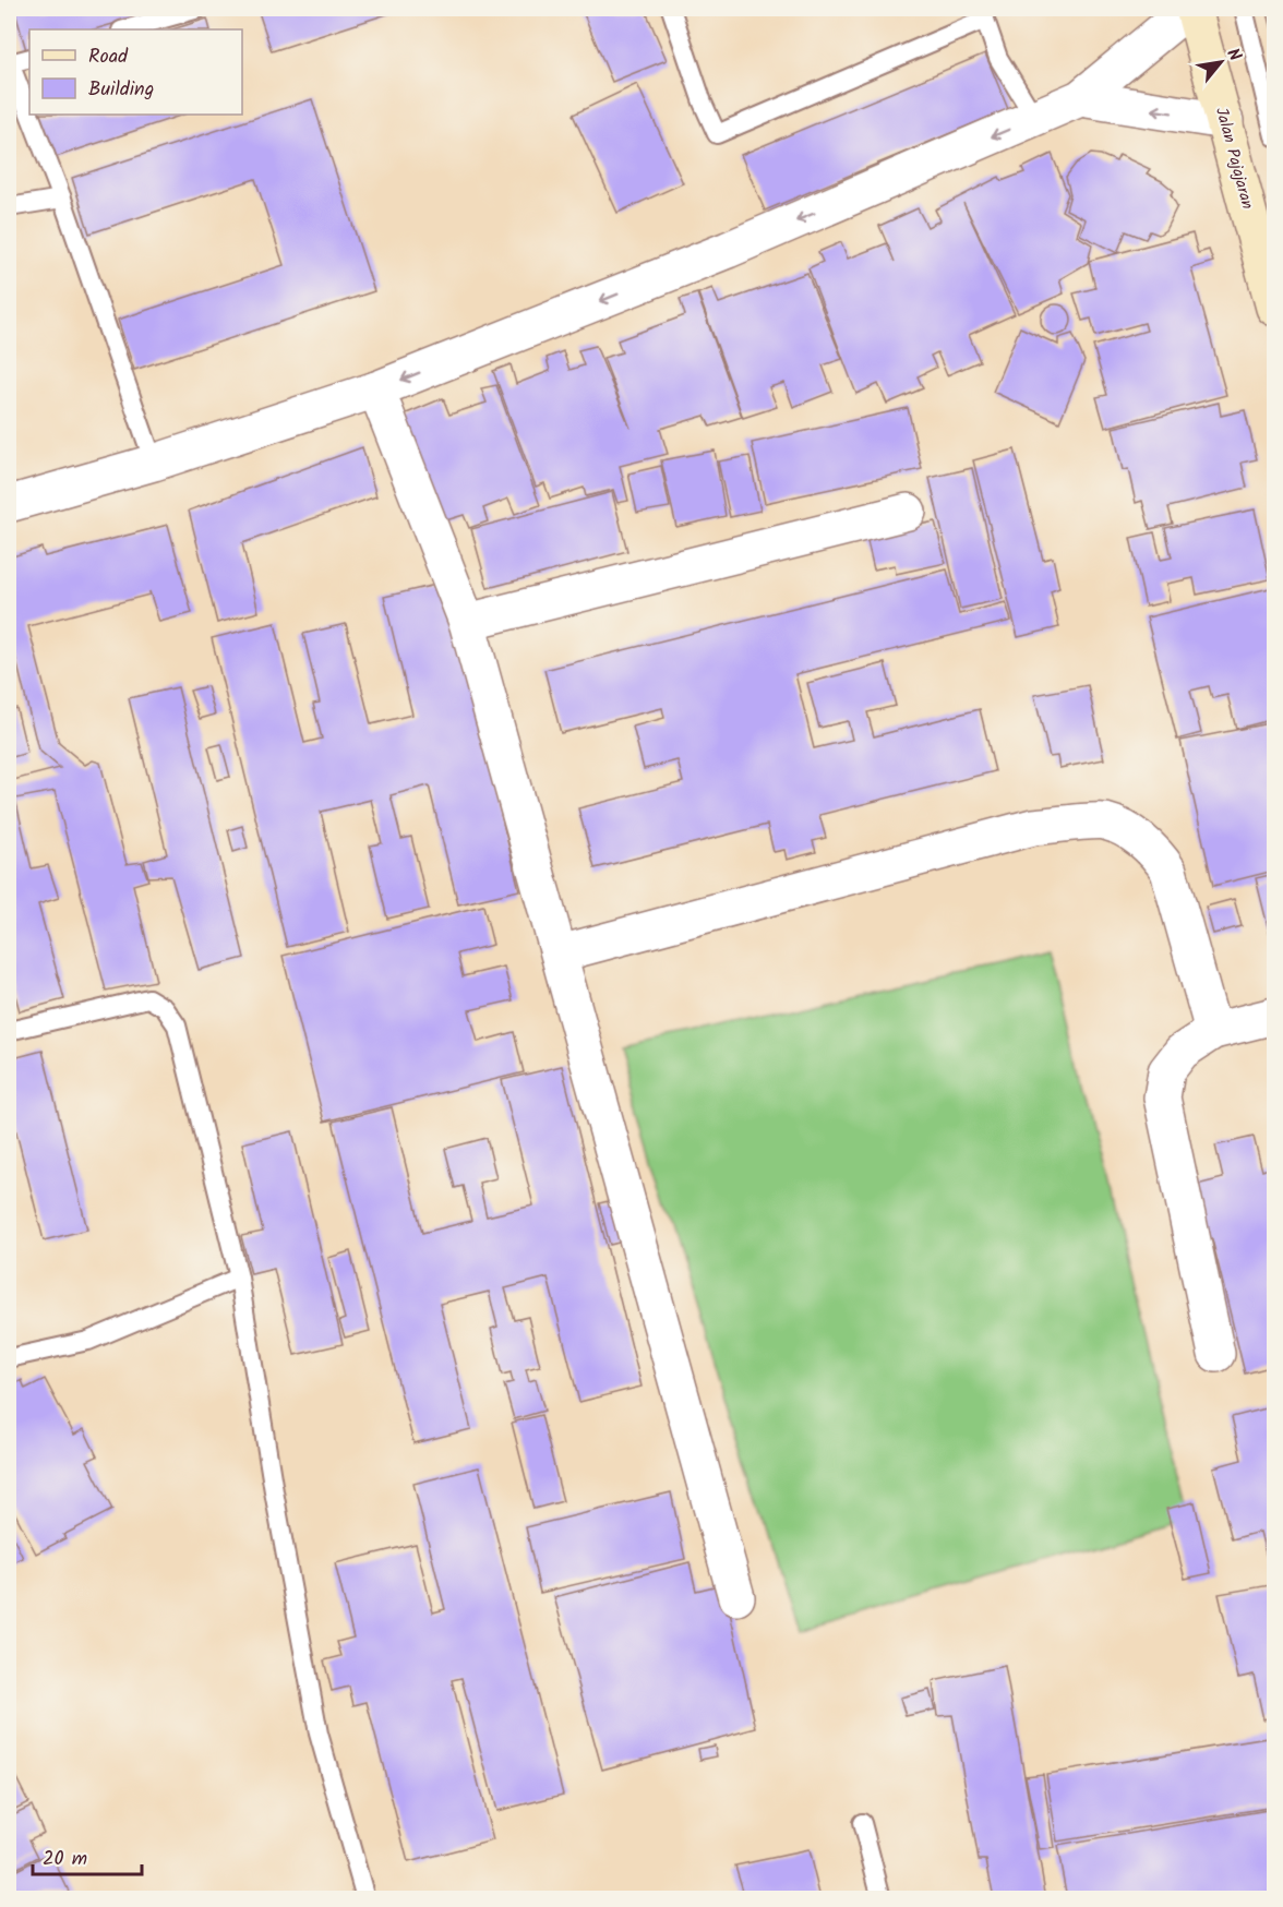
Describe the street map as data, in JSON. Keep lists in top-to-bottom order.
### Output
{
  "streets": {
    "main road": ["Jalan Pajajaran"]
  },
  "legend": ["Road", "Building"],
  "scale_bar": "20 m",
  "north": "top right"
}
